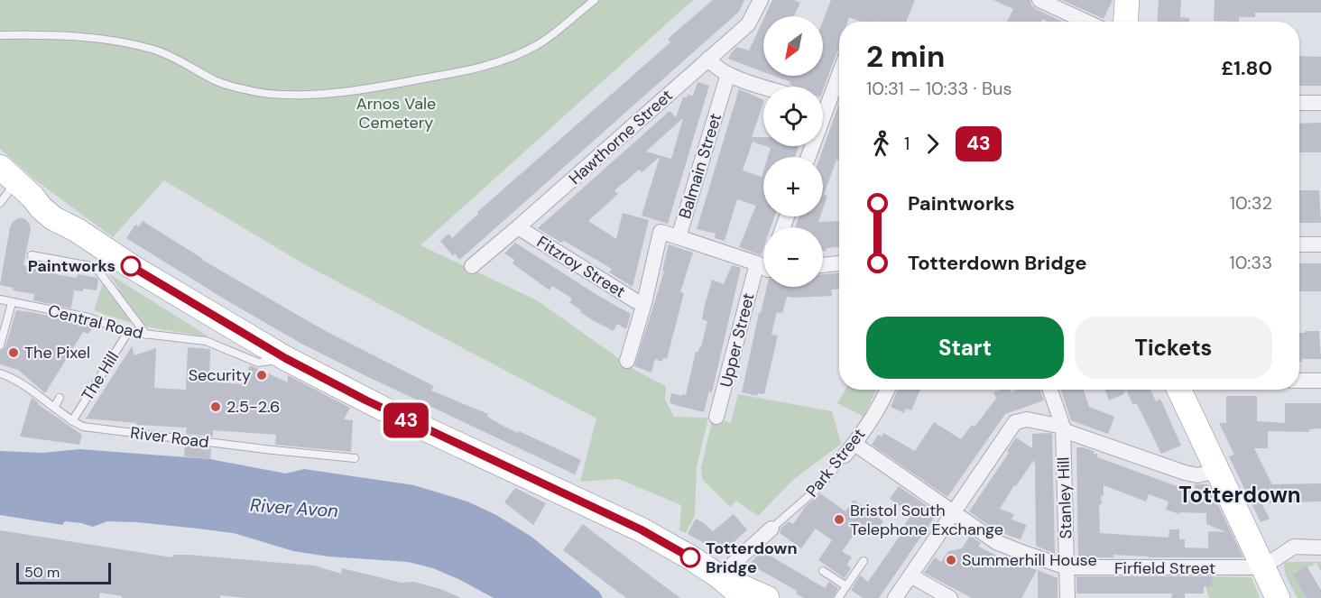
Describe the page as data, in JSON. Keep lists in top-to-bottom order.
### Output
{
  "streets": {
    "street": [
      "Hawthorne Street",
      "Balmain Street",
      "Fitzroy Street",
      "Upper Street",
      "Park Street",
      "Stanley Hill",
      "Firfield Street"
    ],
    "lane": ["Central Road", "The Hill", "River Road"]
  },
  "crossings": [
    ["Hawthorne Street", "Fitzroy Street"],
    ["Balmain Street", "Fitzroy Street"],
    ["Central Road", "The Hill"],
    ["The Hill", "River Road"],
    ["Park Street", "Firfield Street"],
    ["Stanley Hill", "Firfield Street"]
  ],
  "districts": ["Totterdown"],
  "water": ["River Avon"],
  "parks": ["Arnos Vale Cemetery"],
  "places": [
    "Paintworks",
    "The Pixel",
    "Security",
    "2.5-2.6",
    "Bristol South Telephone Exchange",
    "Totterdown Bridge",
    "Summerhill House"
  ],
  "lines": ["bus line 43"],
  "scale_bar": "50 m",
  "north": "bottom left",
  "page": {
    "on_map": "43",
    "map_buttons": ["+", "−"],
    "heading": ["2 min", "10:31 – 10:33 · Bus", "£1.80"],
    "legs": ["1", "43"],
    "list": [
      {
        "name": "Paintworks",
        "value": "10:32"
      },
      {
        "name": "Totterdown Bridge",
        "value": "10:33"
      }
    ],
    "buttons": ["Start", "Tickets"],
    "scale": "50 m"
  }
}
